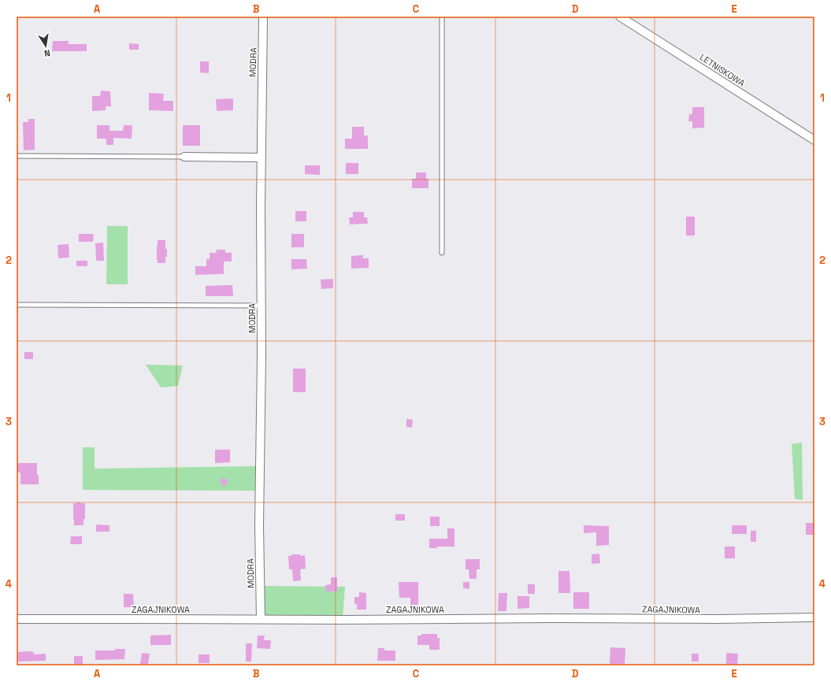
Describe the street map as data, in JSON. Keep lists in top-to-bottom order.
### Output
{
  "streets": {
    "street": ["MODRA", "LETNISKOWA", "ZAGAJNIKOWA"]
  },
  "crossings": [
    ["MODRA", "ZAGAJNIKOWA"]
  ],
  "north": "bottom",
  "grid": {
    "columns": [
      "A",
      "B",
      "C",
      "D",
      "E"
    ],
    "rows": [
      "1",
      "2",
      "3",
      "4"
    ]
  }
}
